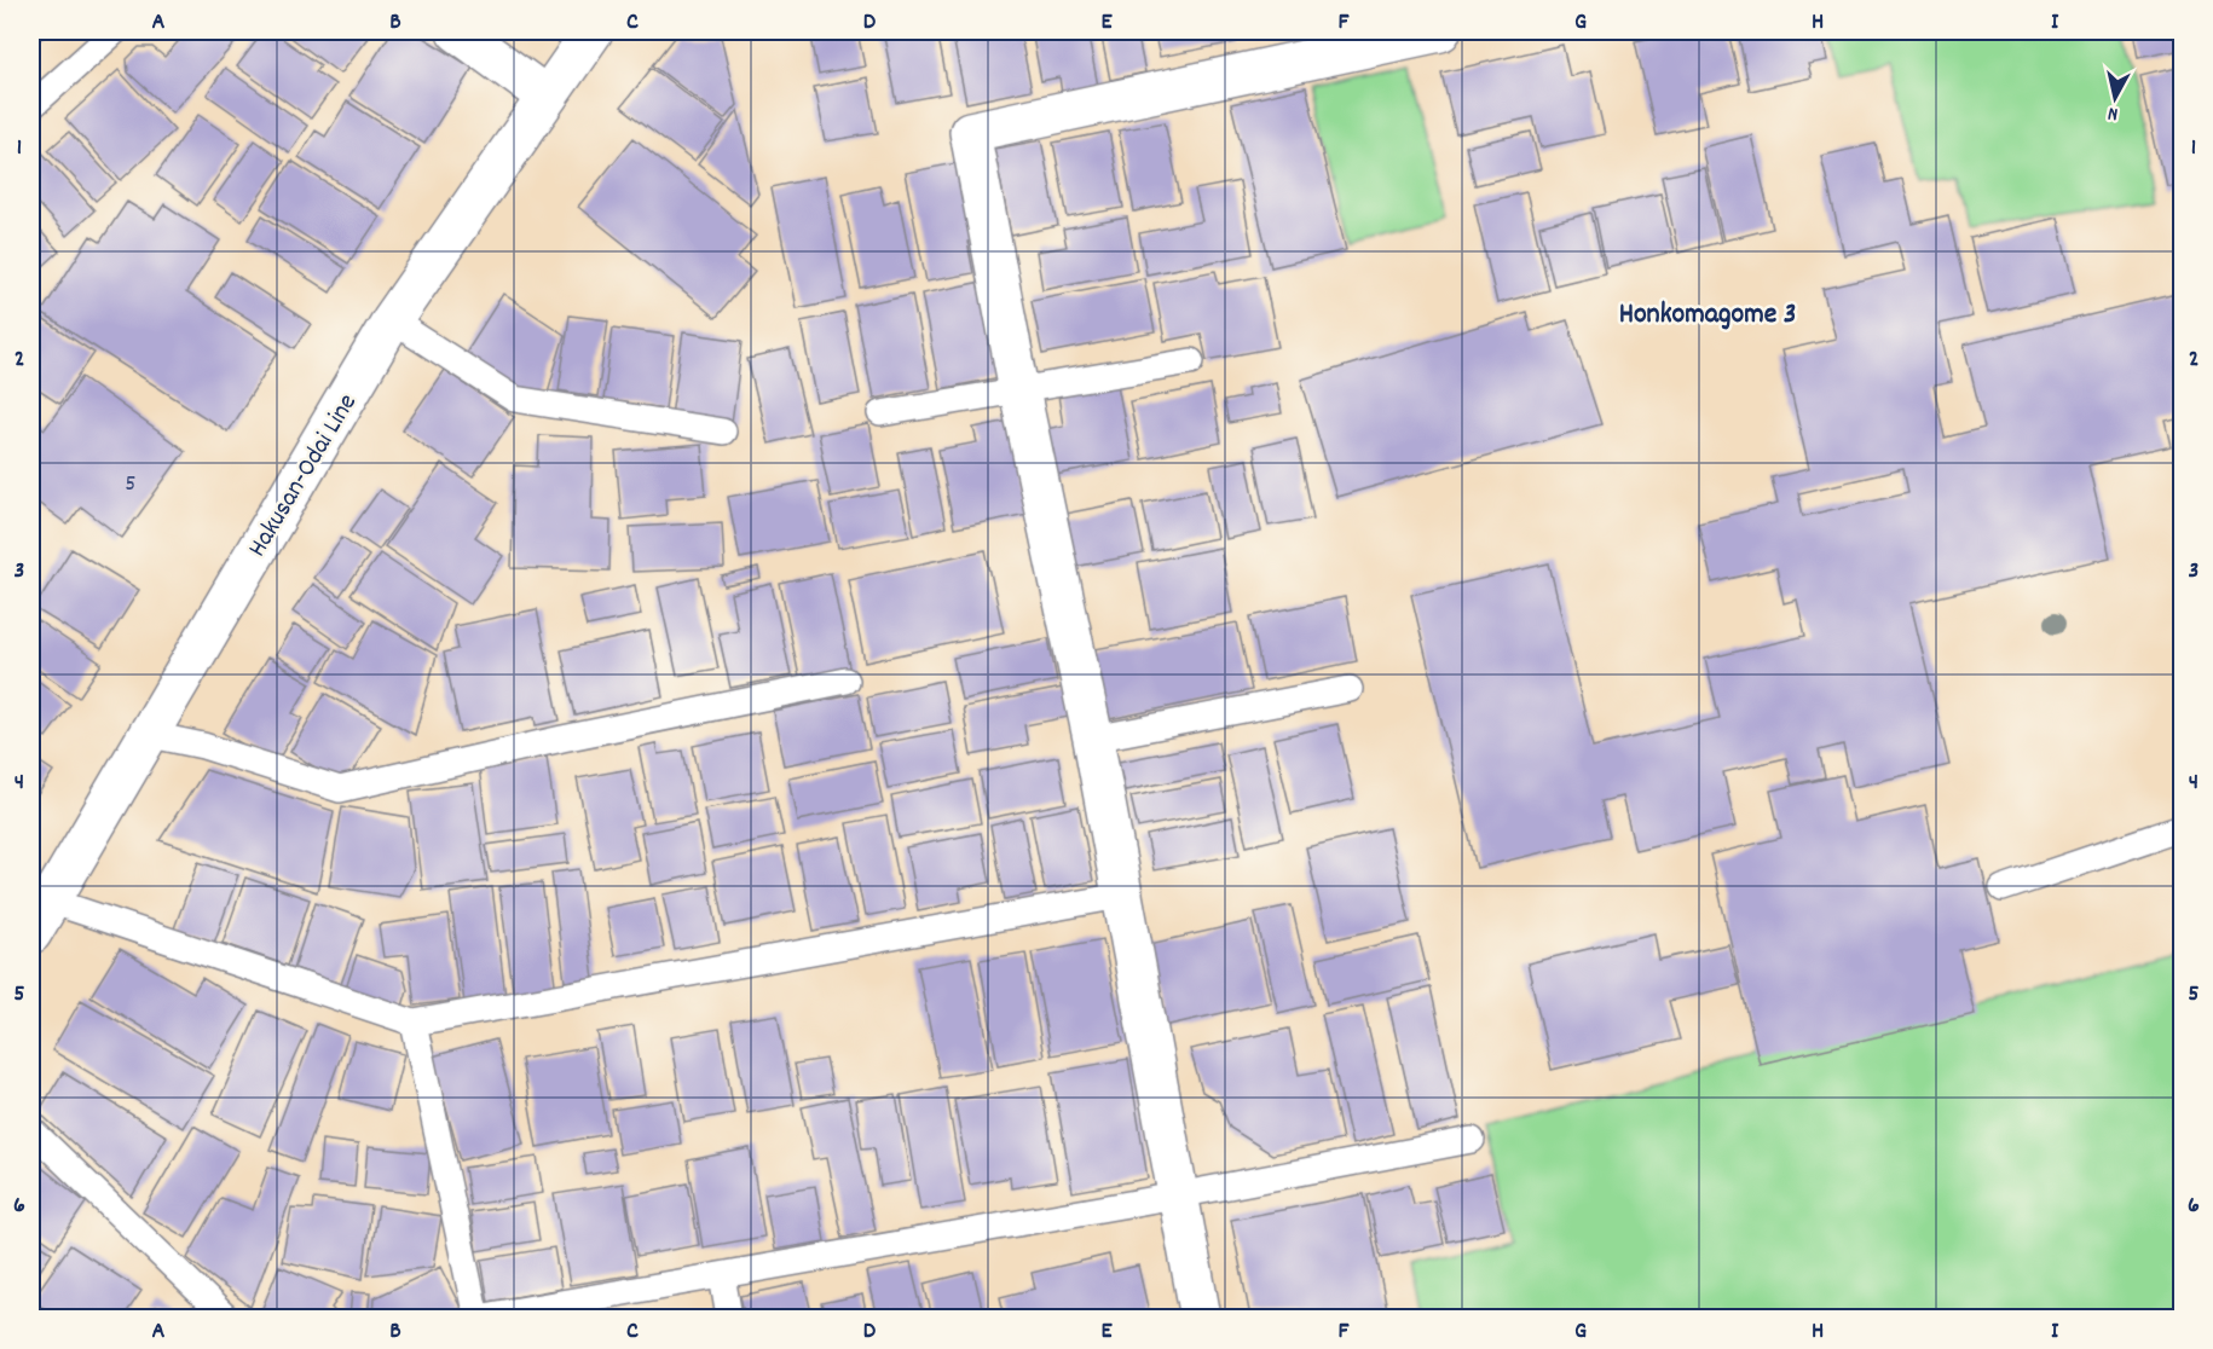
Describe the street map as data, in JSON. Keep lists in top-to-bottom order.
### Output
{
  "streets": {
    "street": ["Hakusan-Odai Line"]
  },
  "districts": ["Honkomagome 3"],
  "house_numbers": ["5"],
  "north": "bottom",
  "grid": {
    "columns": [
      "A",
      "B",
      "C",
      "D",
      "E",
      "F",
      "G",
      "H",
      "I"
    ],
    "rows": [
      "1",
      "2",
      "3",
      "4",
      "5",
      "6"
    ]
  }
}
